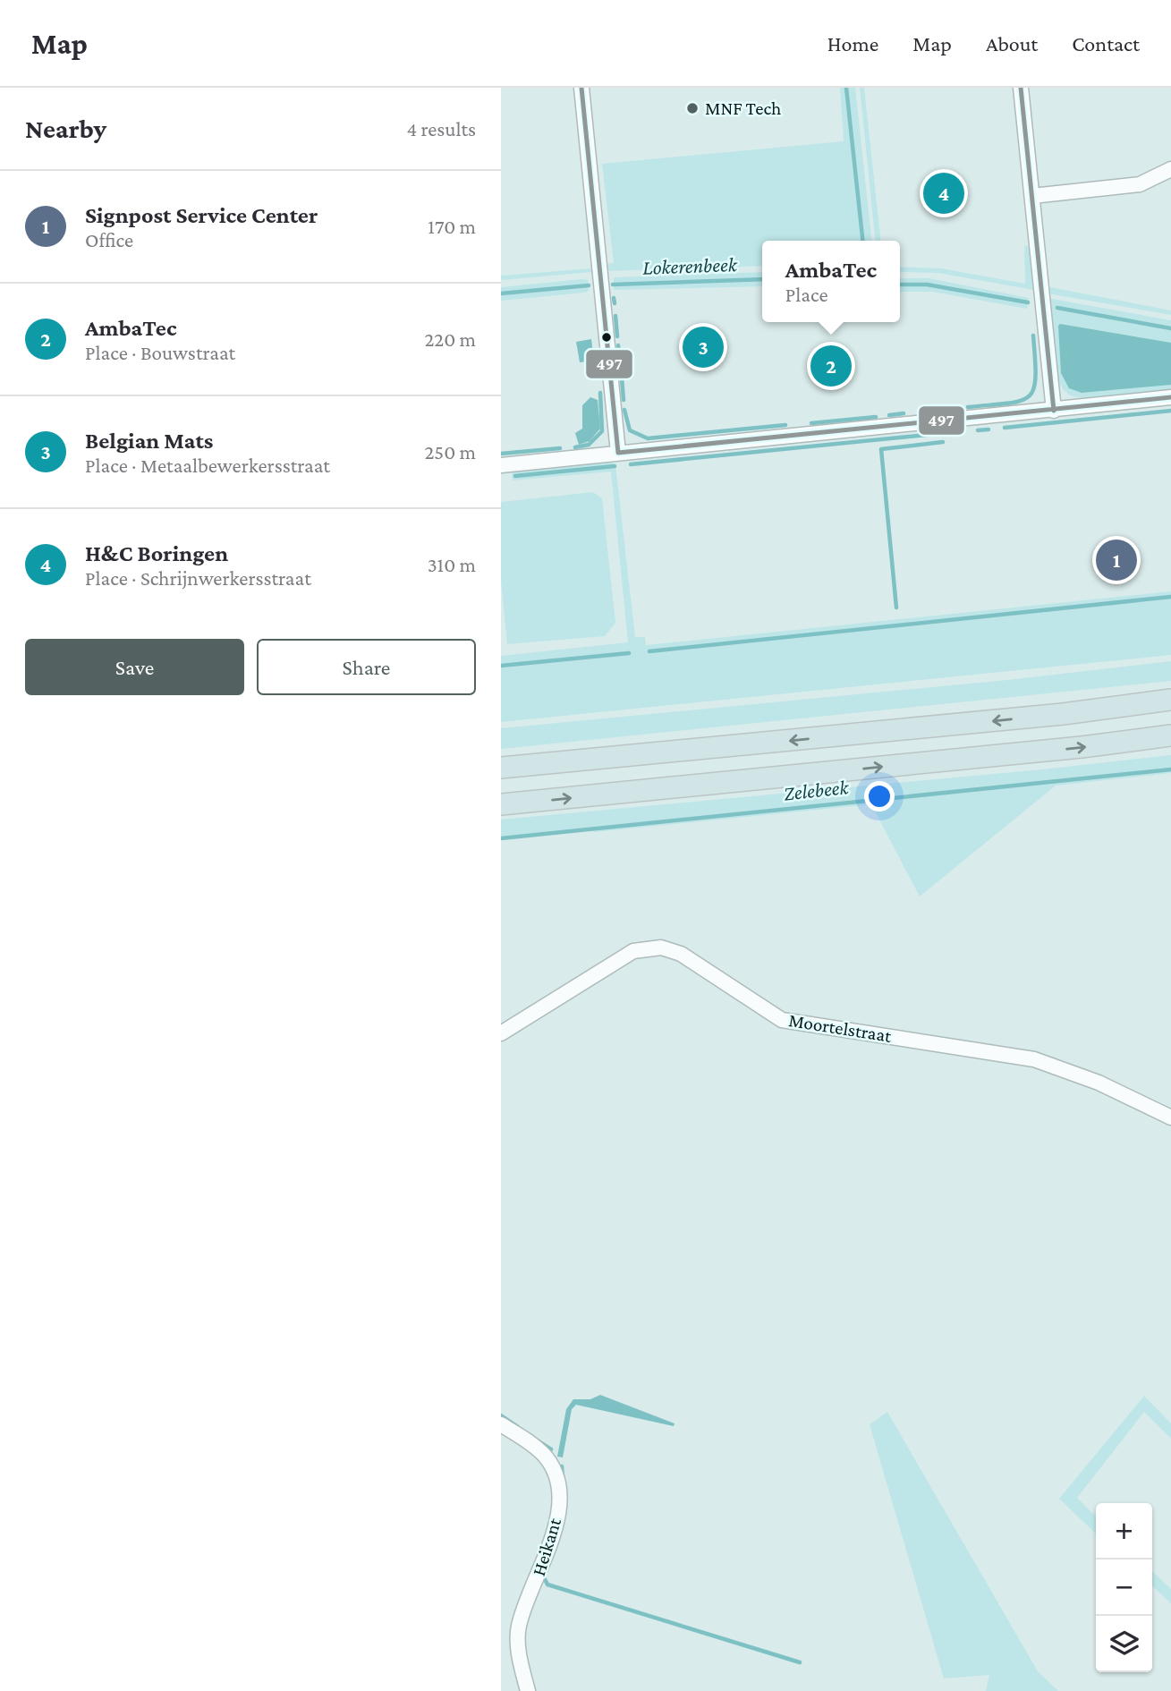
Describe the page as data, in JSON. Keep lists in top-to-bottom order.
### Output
{
  "streets": {
    "street": ["Moortelstraat", "Heikant"]
  },
  "water": ["Lokerenbeek", "Zelebeek"],
  "places": ["MNF Tech"],
  "lines": ["transit line 497"],
  "page": {
    "header": "Map",
    "nav": [
      "Home",
      "Map",
      "About",
      "Contact"
    ],
    "heading": ["Nearby", "4 results"],
    "list": [
      {
        "mark": "1",
        "name": "Signpost Service Center",
        "note": "Office",
        "value": "170 m"
      },
      {
        "mark": "2",
        "name": "AmbaTec",
        "note": "Place · Bouwstraat",
        "value": "220 m"
      },
      {
        "mark": "3",
        "name": "Belgian Mats",
        "note": "Place · Metaalbewerkersstraat",
        "value": "250 m"
      },
      {
        "mark": "4",
        "name": "H&C Boringen",
        "note": "Place · Schrijnwerkersstraat",
        "value": "310 m"
      }
    ],
    "pins": [
      "4",
      "3",
      "2",
      "1"
    ],
    "popup": ["AmbaTec", "Place"],
    "buttons": ["Save", "Share"],
    "map_buttons": ["+", "−"]
  }
}
